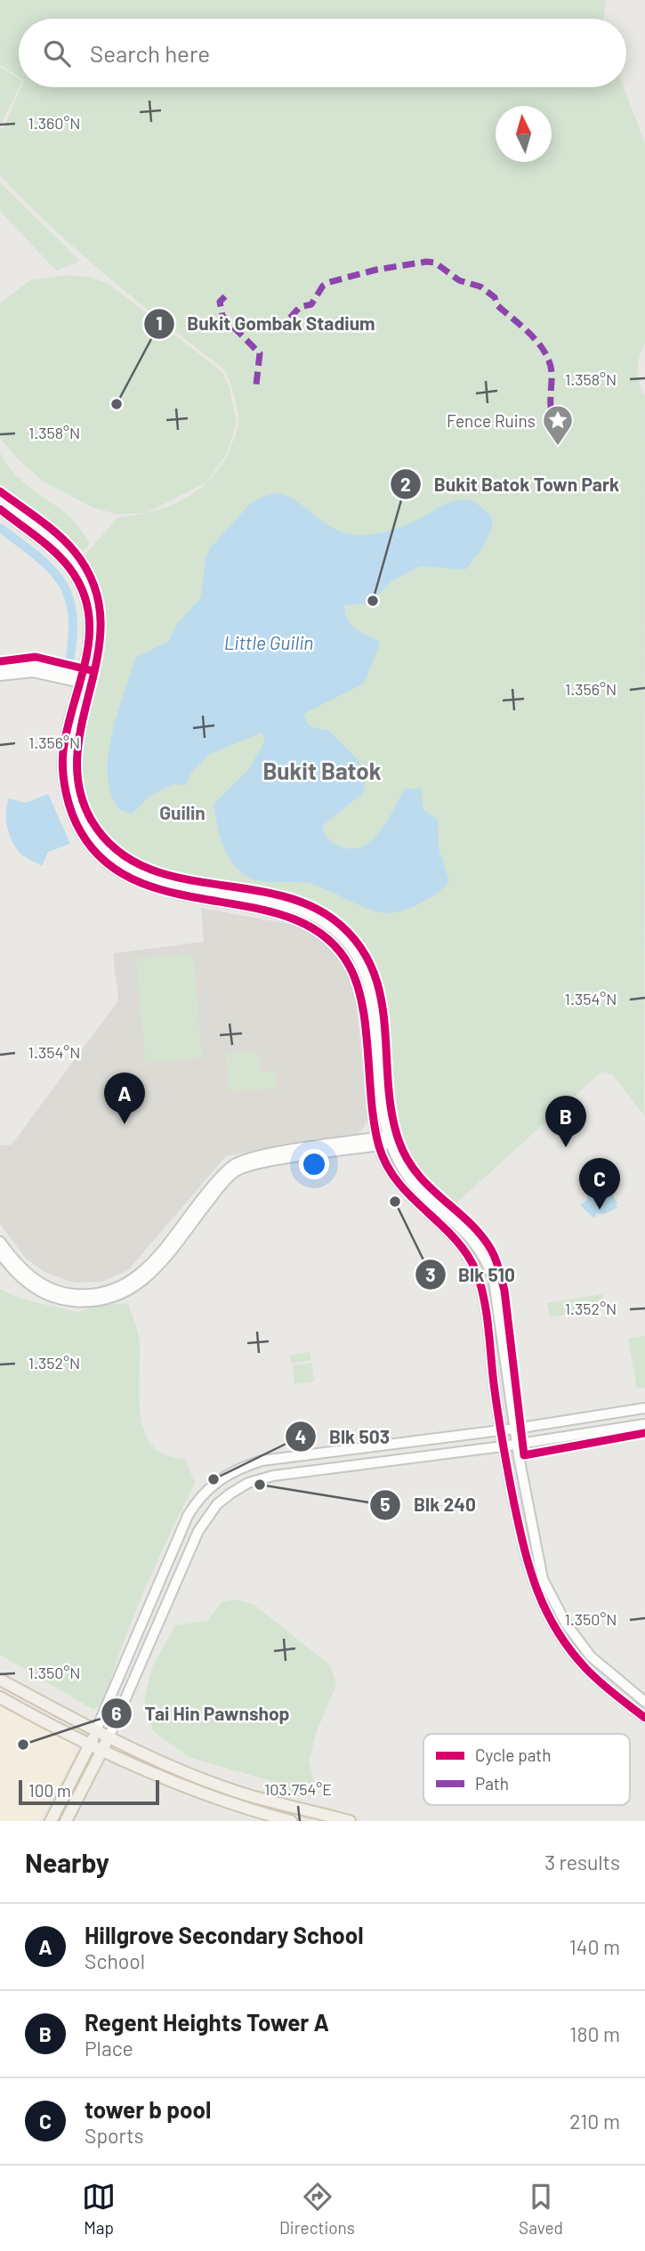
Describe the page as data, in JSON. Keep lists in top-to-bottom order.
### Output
{
  "districts": ["Bukit Batok", "Guilin"],
  "water": ["Little Guilin"],
  "places": {
    "other": [
      "Bukit Gombak Stadium",
      "Bukit Batok Town Park",
      "Blk 510",
      "Blk 503",
      "Blk 240",
      "Tai Hin Pawnshop"
    ],
    "place": ["Fence Ruins"]
  },
  "legend": ["Cycle path", "Path"],
  "scale_bar": "100 m",
  "north": "top",
  "page": {
    "search": "Search here",
    "pins": ["A", "B", "C"],
    "scale": "100 m",
    "heading": ["Nearby", "3 results"],
    "list": [
      {
        "mark": "A",
        "name": "Hillgrove Secondary School",
        "note": "School",
        "value": "140 m"
      },
      {
        "mark": "B",
        "name": "Regent Heights Tower A",
        "note": "Place",
        "value": "180 m"
      },
      {
        "mark": "C",
        "name": "tower b pool",
        "note": "Sports",
        "value": "210 m"
      }
    ],
    "nav": ["Map", "Directions", "Saved"]
  },
  "coordinates": [
    "1.360°N",
    "1.358°N",
    "1.356°N",
    "1.354°N",
    "1.352°N",
    "1.350°N",
    "103.754°E"
  ]
}
